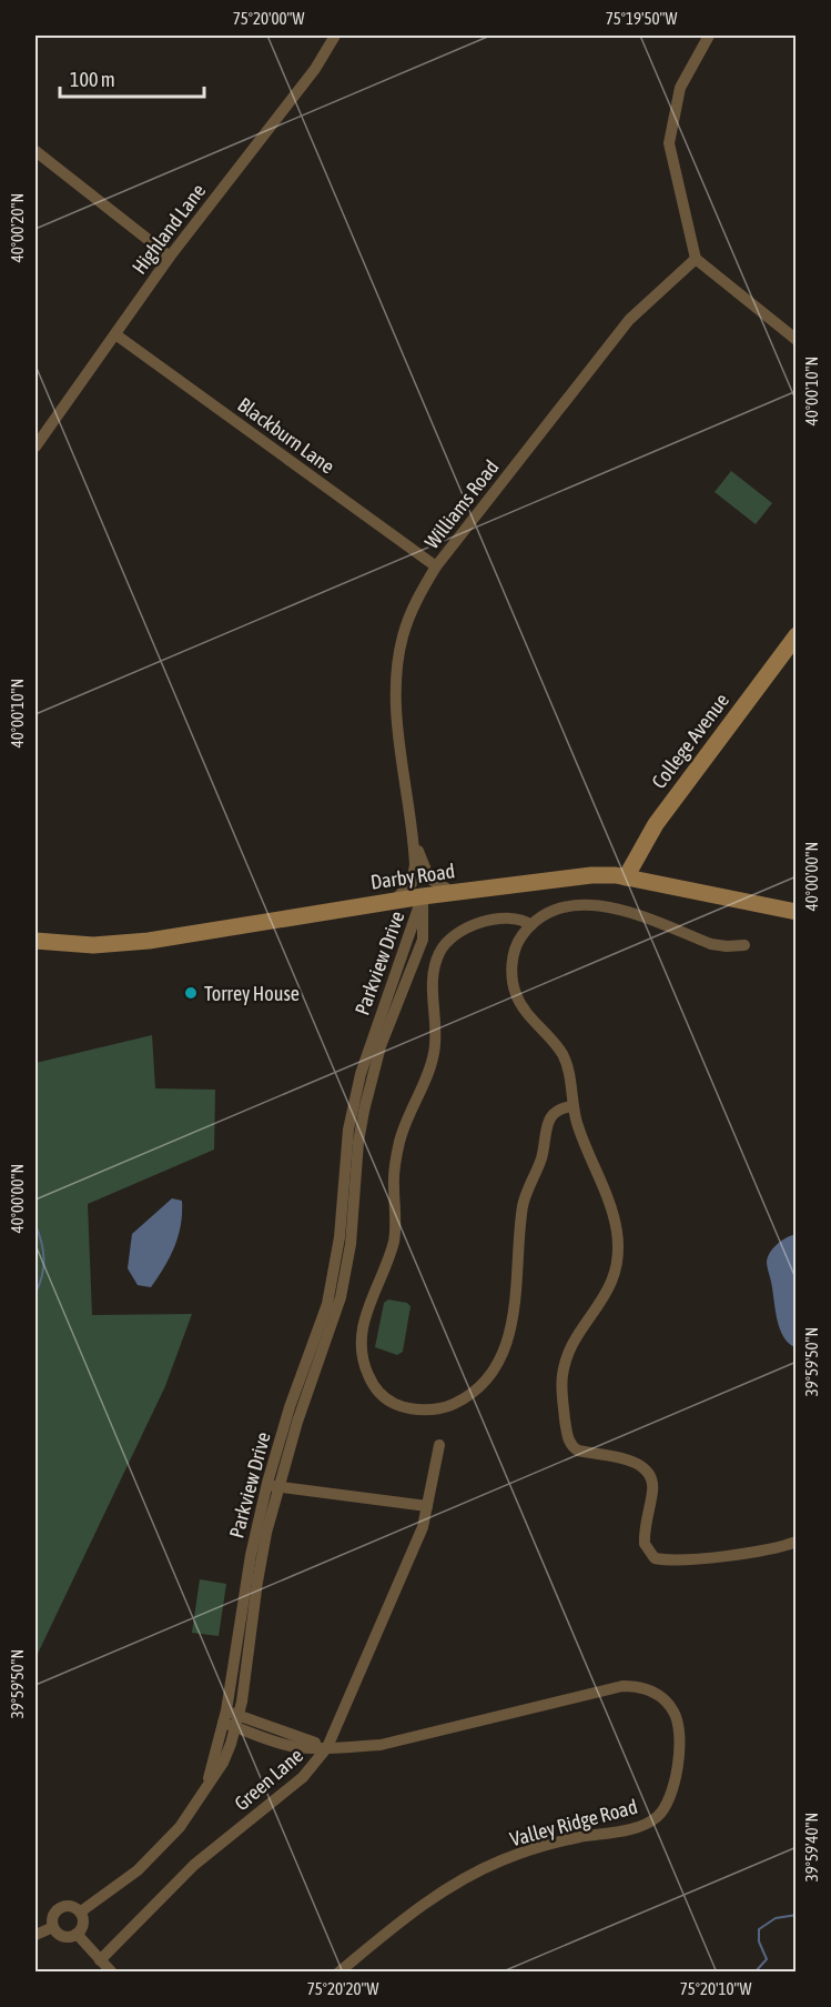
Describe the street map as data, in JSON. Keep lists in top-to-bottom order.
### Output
{
  "streets": {
    "main road": ["College Avenue", "Darby Road"],
    "street": [
      "Highland Lane",
      "Blackburn Lane",
      "Williams Road",
      "Parkview Drive",
      "Green Lane",
      "Valley Ridge Road"
    ]
  },
  "crossings": [
    ["Highland Lane", "Blackburn Lane"],
    ["Blackburn Lane", "Williams Road"],
    ["Williams Road", "Darby Road"],
    ["College Avenue", "Darby Road"],
    ["Darby Road", "Parkview Drive"],
    ["Parkview Drive", "Valley Ridge Road"],
    ["Green Lane", "Valley Ridge Road"]
  ],
  "places": ["Torrey House"],
  "scale_bar": "100 m",
  "coordinates": [
    "75°20'00\"W",
    "75°19'50\"W",
    "40°00'20\"N",
    "40°00'10\"N",
    "40°00'00\"N",
    "39°59'50\"N",
    "39°59'40\"N",
    "75°20'20\"W",
    "75°20'10\"W"
  ]
}
